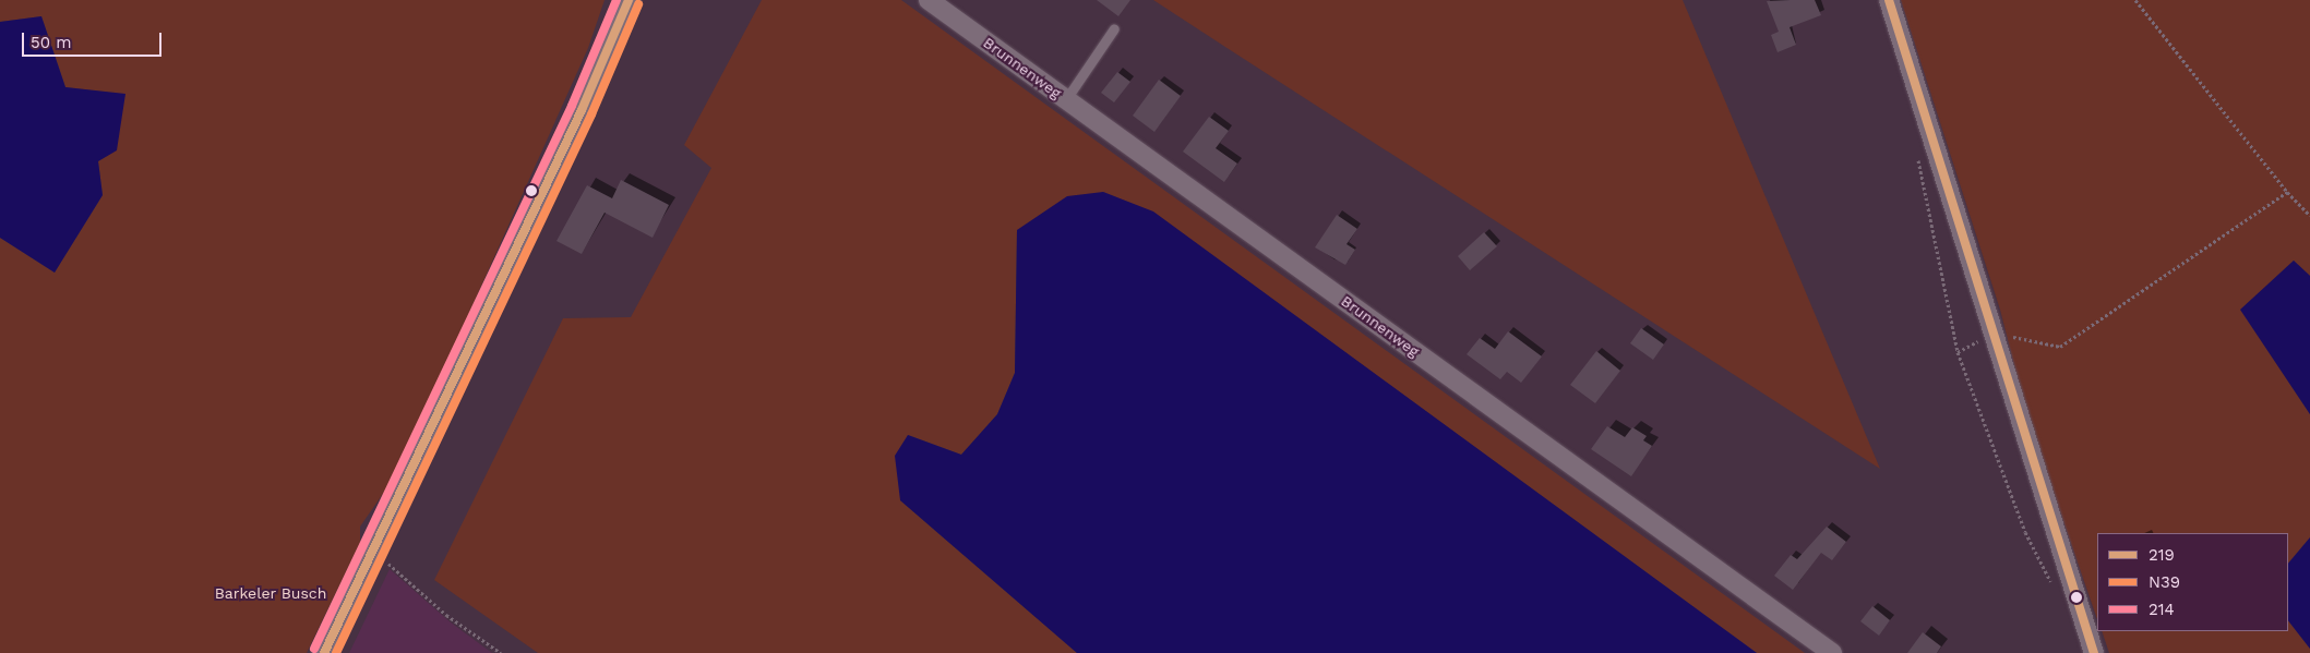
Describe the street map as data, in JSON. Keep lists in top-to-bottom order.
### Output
{
  "streets": {
    "street": ["Brunnenweg"]
  },
  "parks": ["Barkeler Busch"],
  "lines": ["transit line 219", "transit line 214", "transit line N39"],
  "legend": ["219", "N39", "214"],
  "scale_bar": "50 m"
}
